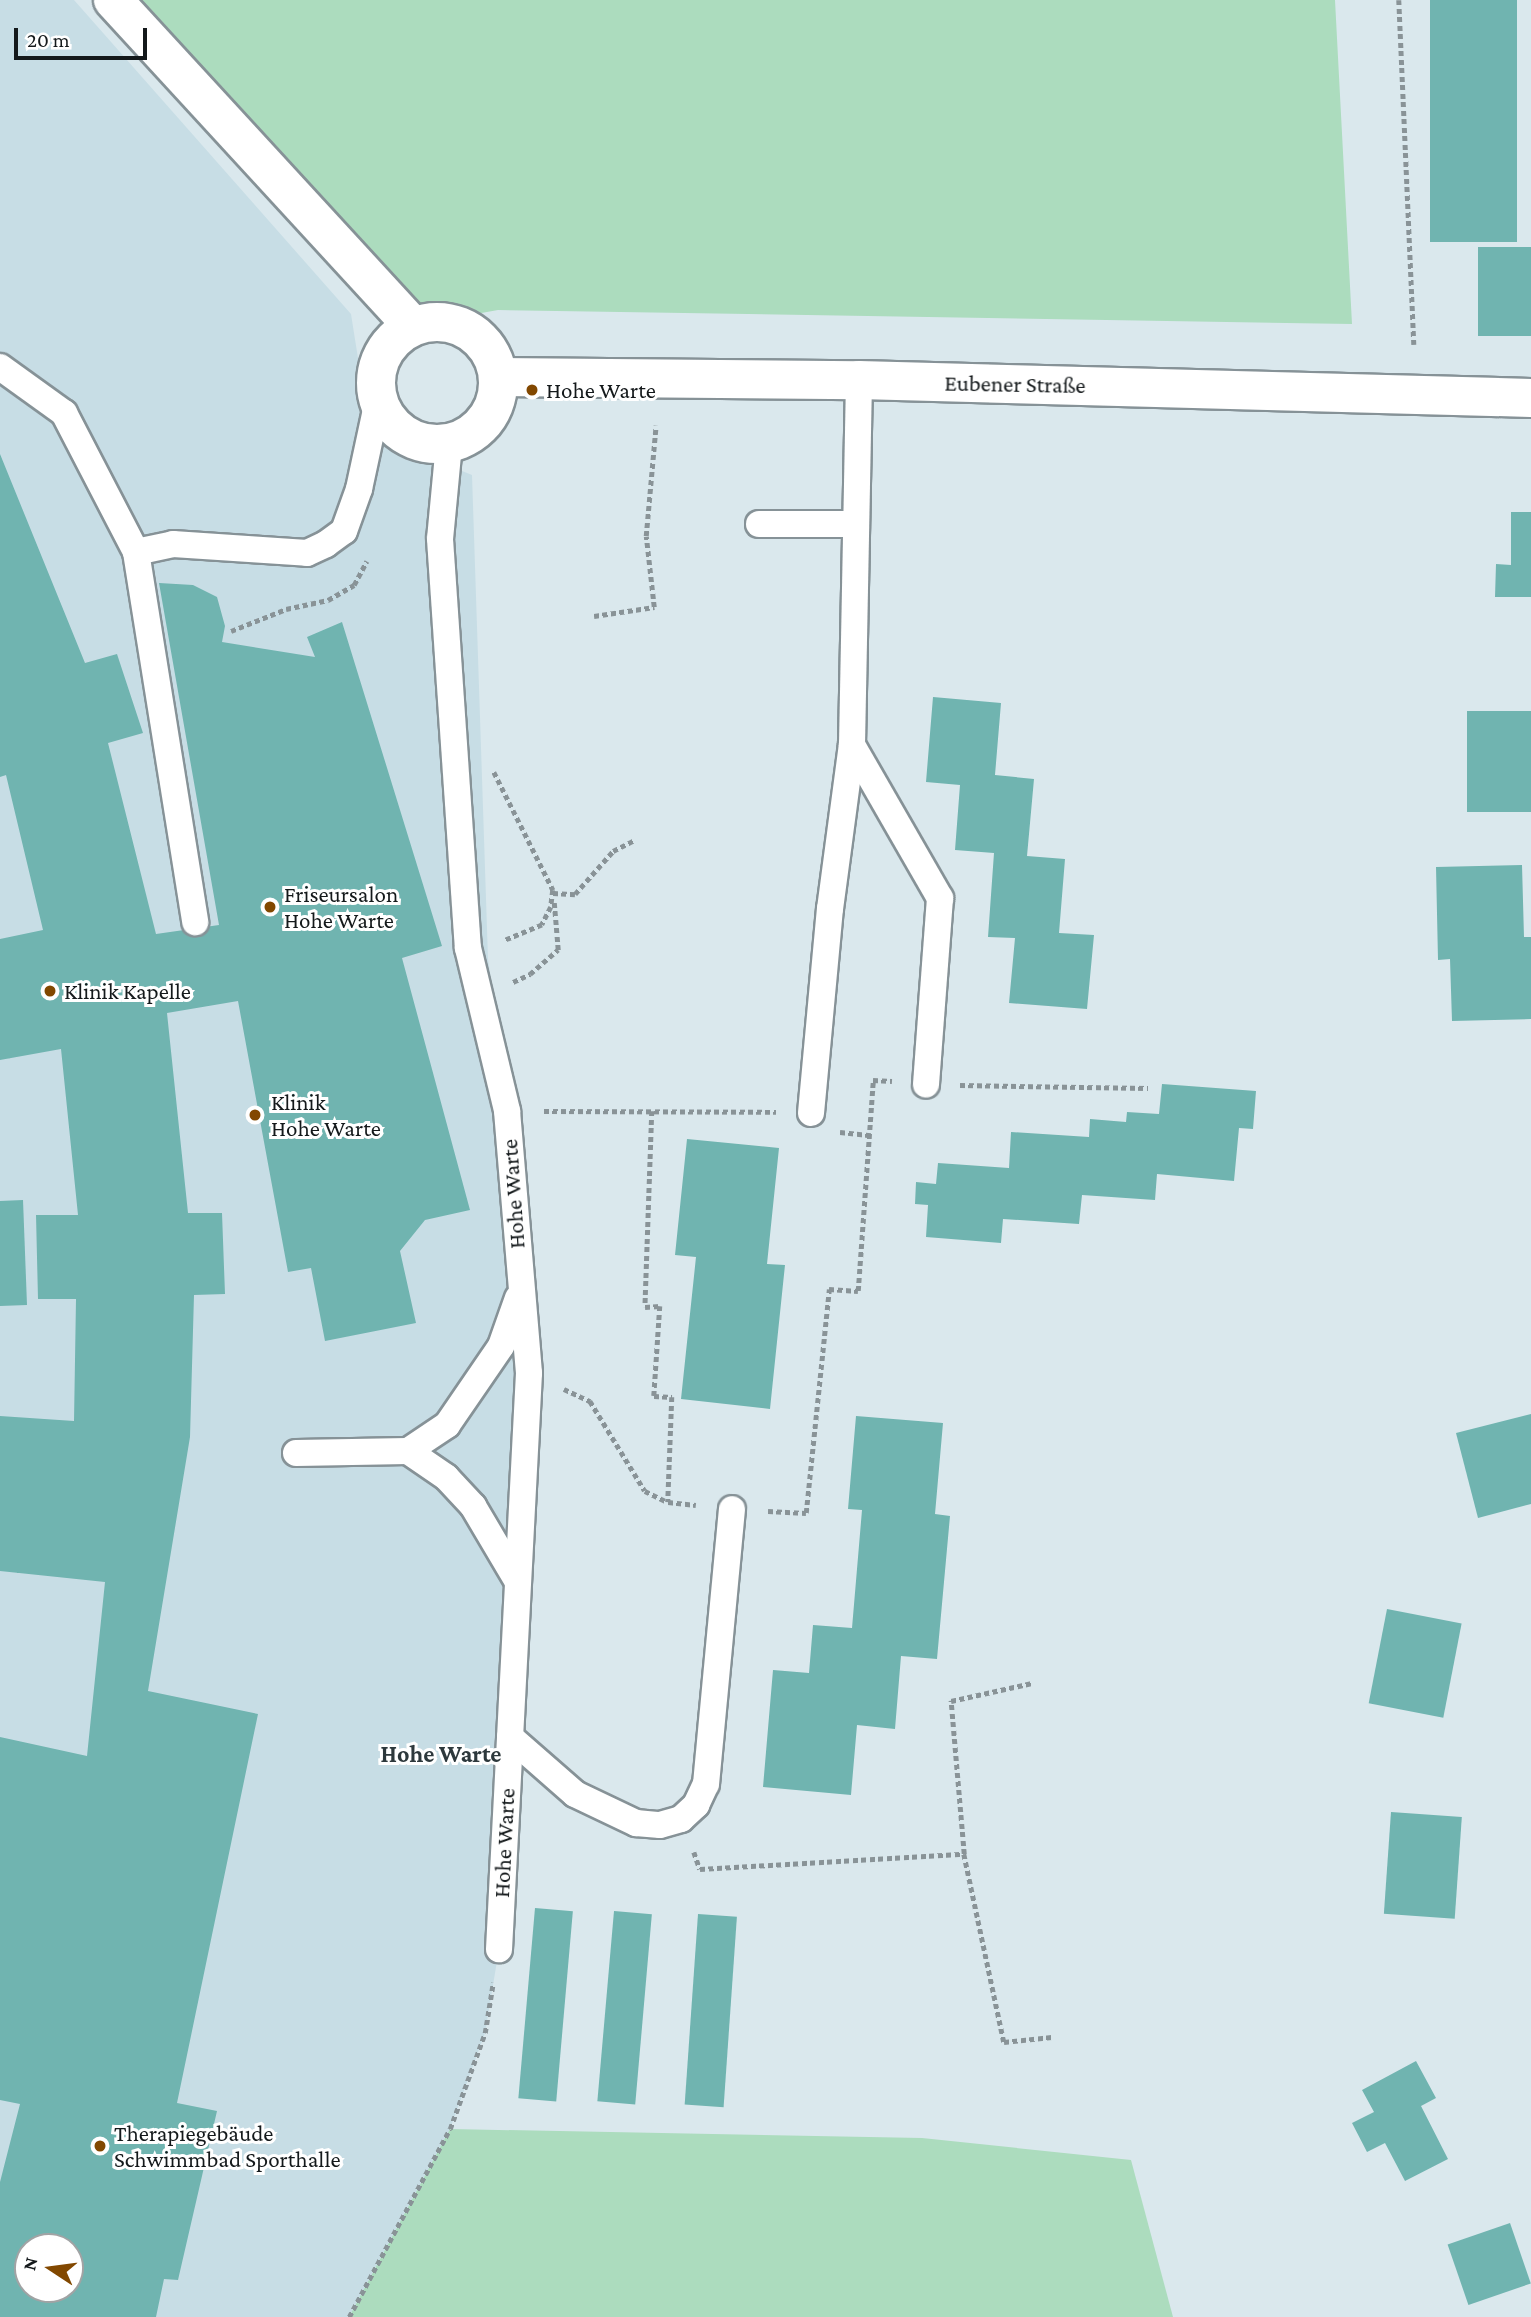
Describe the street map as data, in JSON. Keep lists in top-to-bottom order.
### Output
{
  "streets": {
    "street": ["Eubener Straße"],
    "lane": ["Hohe Warte"]
  },
  "crossings": [
    ["Eubener Straße", "Hohe Warte"]
  ],
  "districts": ["Hohe Warte"],
  "places": [
    "Hohe Warte",
    "Friseursalon Hohe Warte",
    "Klinik Kapelle",
    "Klinik Hohe Warte",
    "Therapiegebäude Schwimmbad Sporthalle"
  ],
  "scale_bar": "20 m",
  "north": "left"
}
